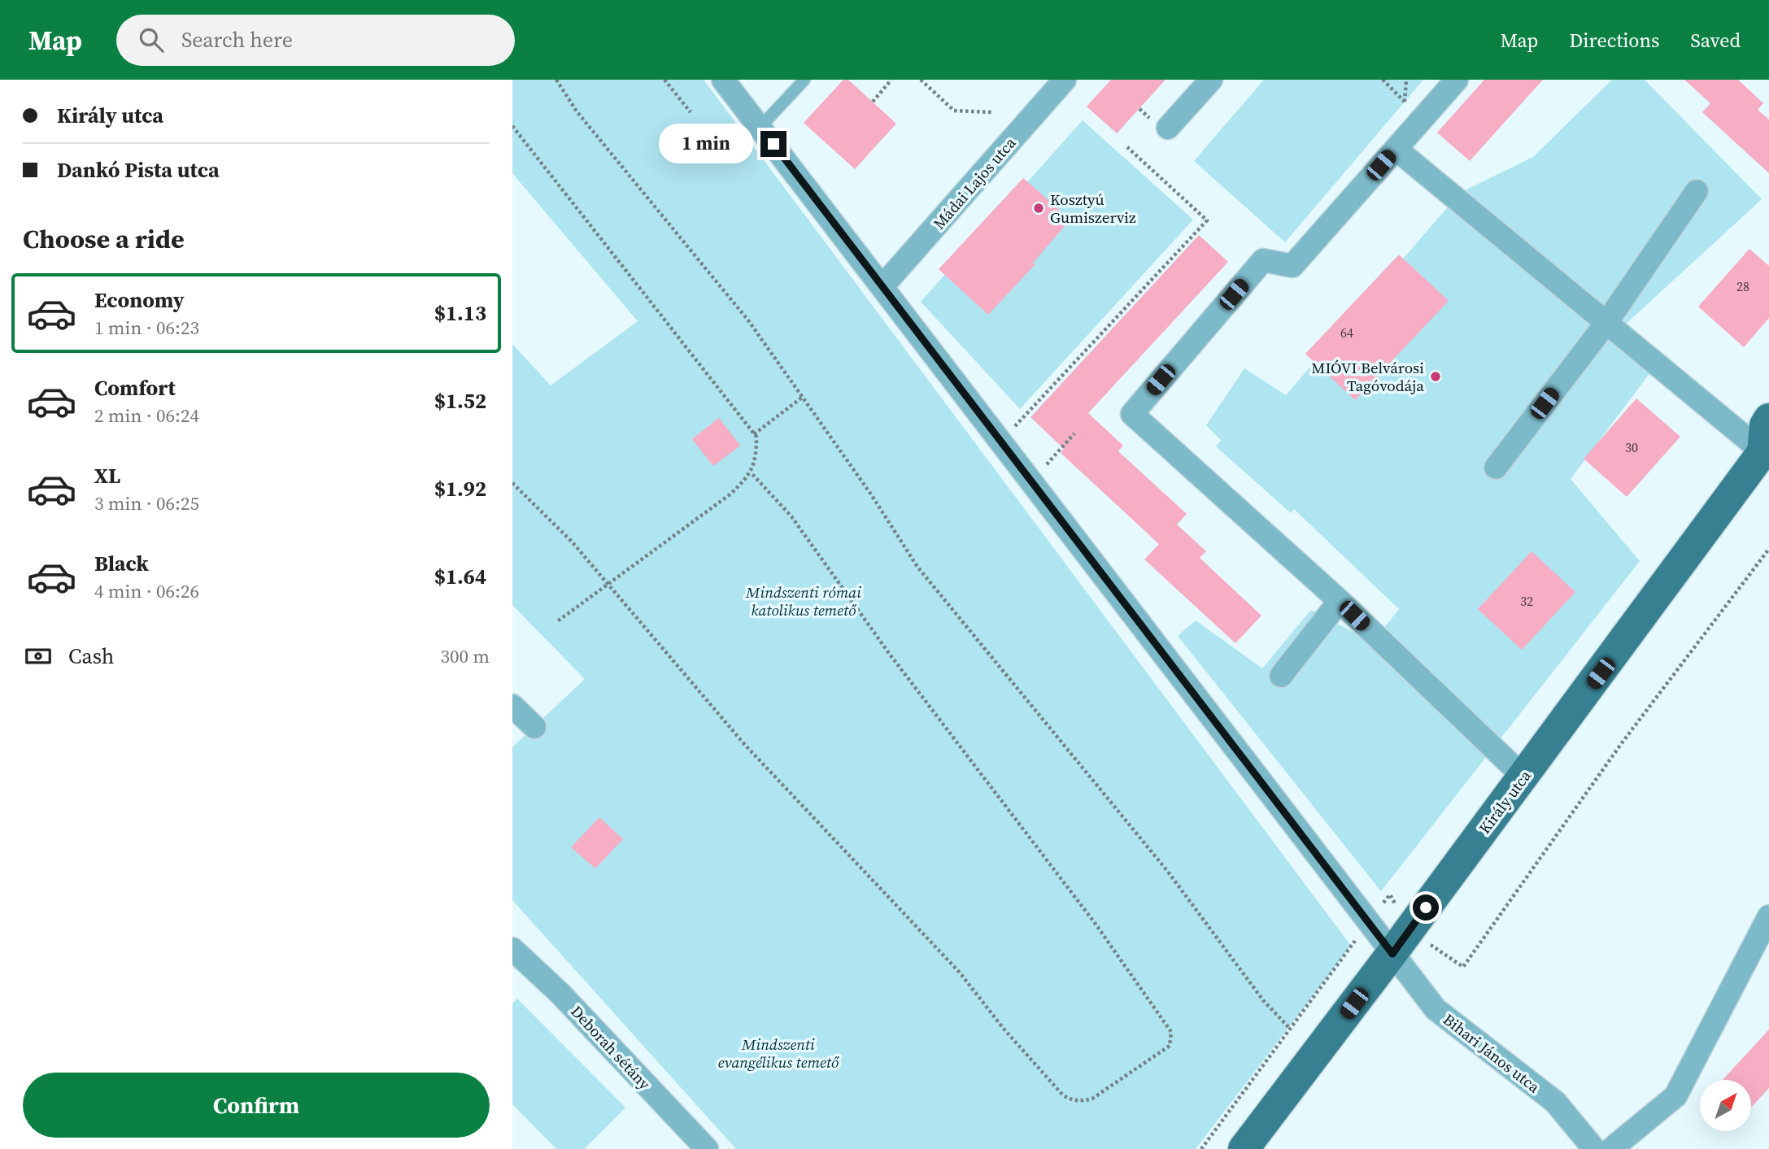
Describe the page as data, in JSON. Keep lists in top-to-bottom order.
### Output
{
  "streets": {
    "main road": ["Király utca"],
    "street": ["Mádai Lajos utca", "Deborah sétány", "Bihari János utca"]
  },
  "crossings": [
    ["Mádai Lajos utca", "Bihari János utca"],
    ["Király utca", "Bihari János utca"]
  ],
  "parks": ["Mindszenti római katolikus temető", "Mindszenti evangélikus temető"],
  "places": ["Kosztyú Gumiszerviz", "MIÓVI Belvárosi Tagóvodája"],
  "house_numbers": [
    "28",
    "64",
    "30",
    "32"
  ],
  "north": "top right",
  "page": {
    "header": "Map",
    "search": "Search here",
    "nav": ["Map", "Directions", "Saved"],
    "banner": ["Király utca", "Dankó Pista utca"],
    "bubble": "1 min",
    "heading": "Choose a ride",
    "list": [
      {
        "name": "Economy",
        "note": "1 min · 06:23",
        "value": "$1.13"
      },
      {
        "name": "Comfort",
        "note": "2 min · 06:24",
        "value": "$1.52"
      },
      {
        "name": "XL",
        "note": "3 min · 06:25",
        "value": "$1.92"
      },
      {
        "name": "Black",
        "note": "4 min · 06:26",
        "value": "$1.64"
      }
    ],
    "pay": ["Cash", "300 m"],
    "buttons": "Confirm"
  }
}
